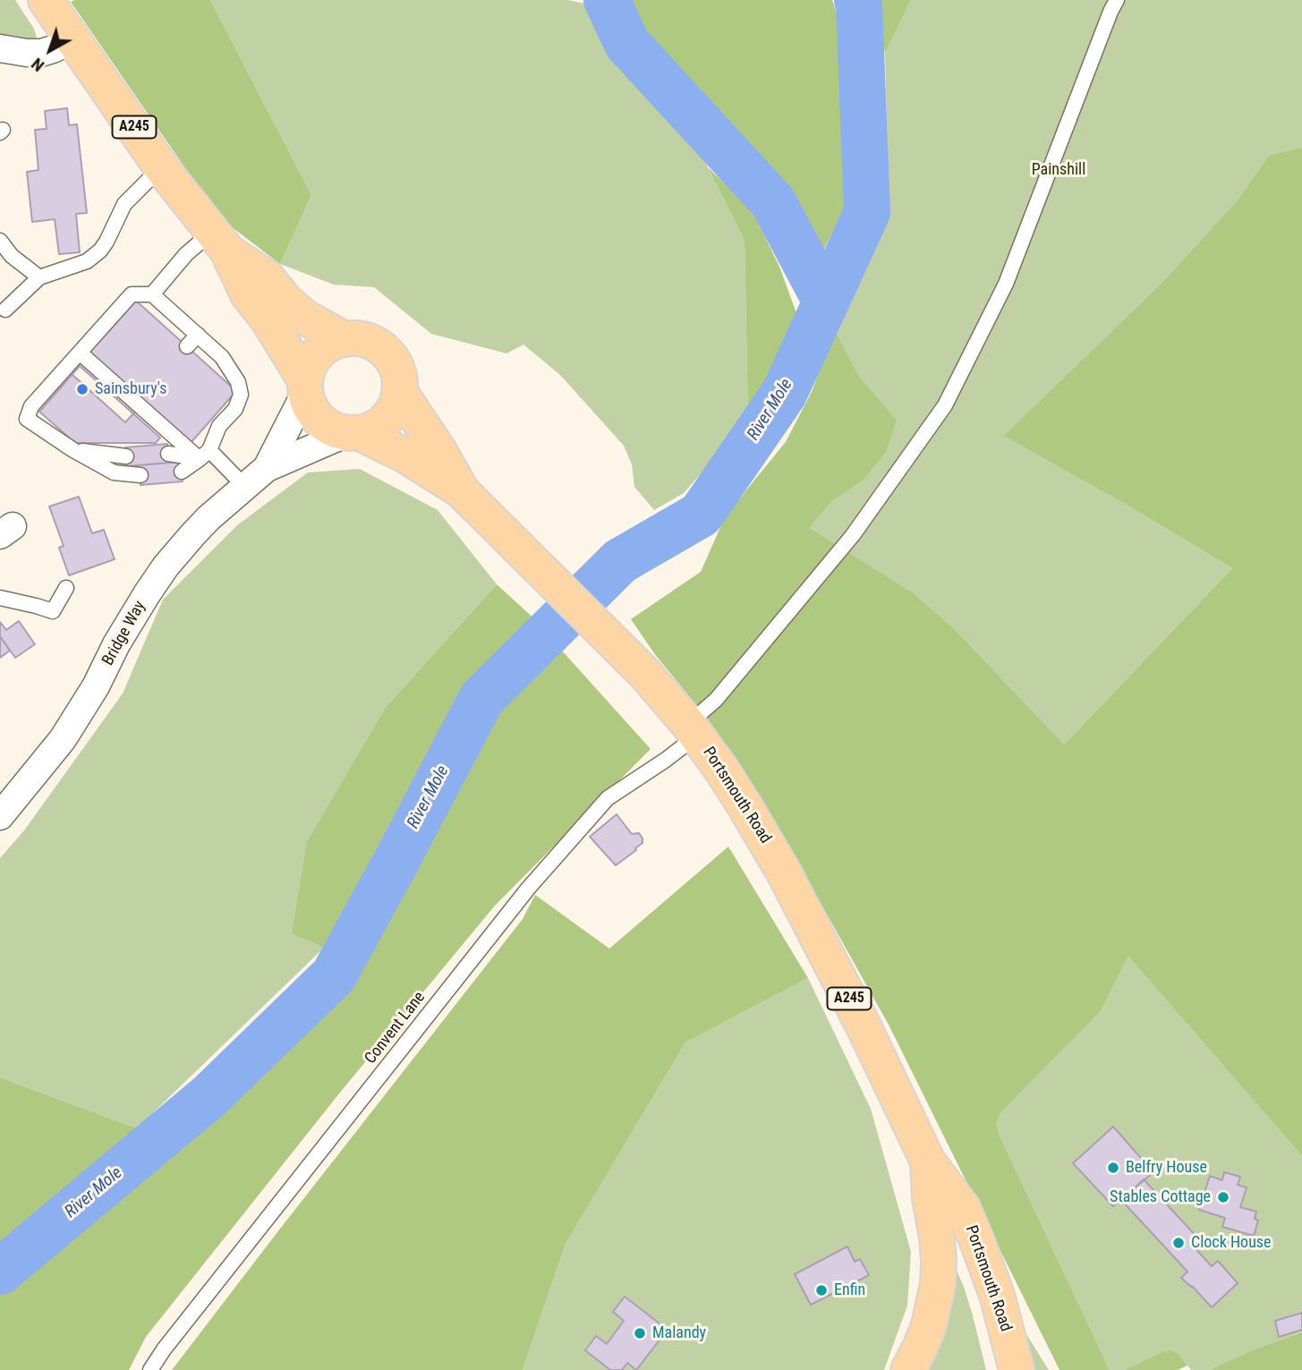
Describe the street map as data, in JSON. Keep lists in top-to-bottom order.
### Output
{
  "streets": {
    "main road": ["A245", "Portsmouth Road"],
    "street": ["Bridge Way"],
    "lane": ["Convent Lane"]
  },
  "crossings": [
    ["Bridge Way", "Portsmouth Road"],
    ["Portsmouth Road", "Convent Lane"]
  ],
  "water": ["River Mole"],
  "parks": ["Painshill"],
  "places": [
    "Sainsbury's",
    "Belfry House",
    "Stables Cottage",
    "Clock House",
    "Enfin",
    "Malandy"
  ],
  "north": "bottom left"
}
